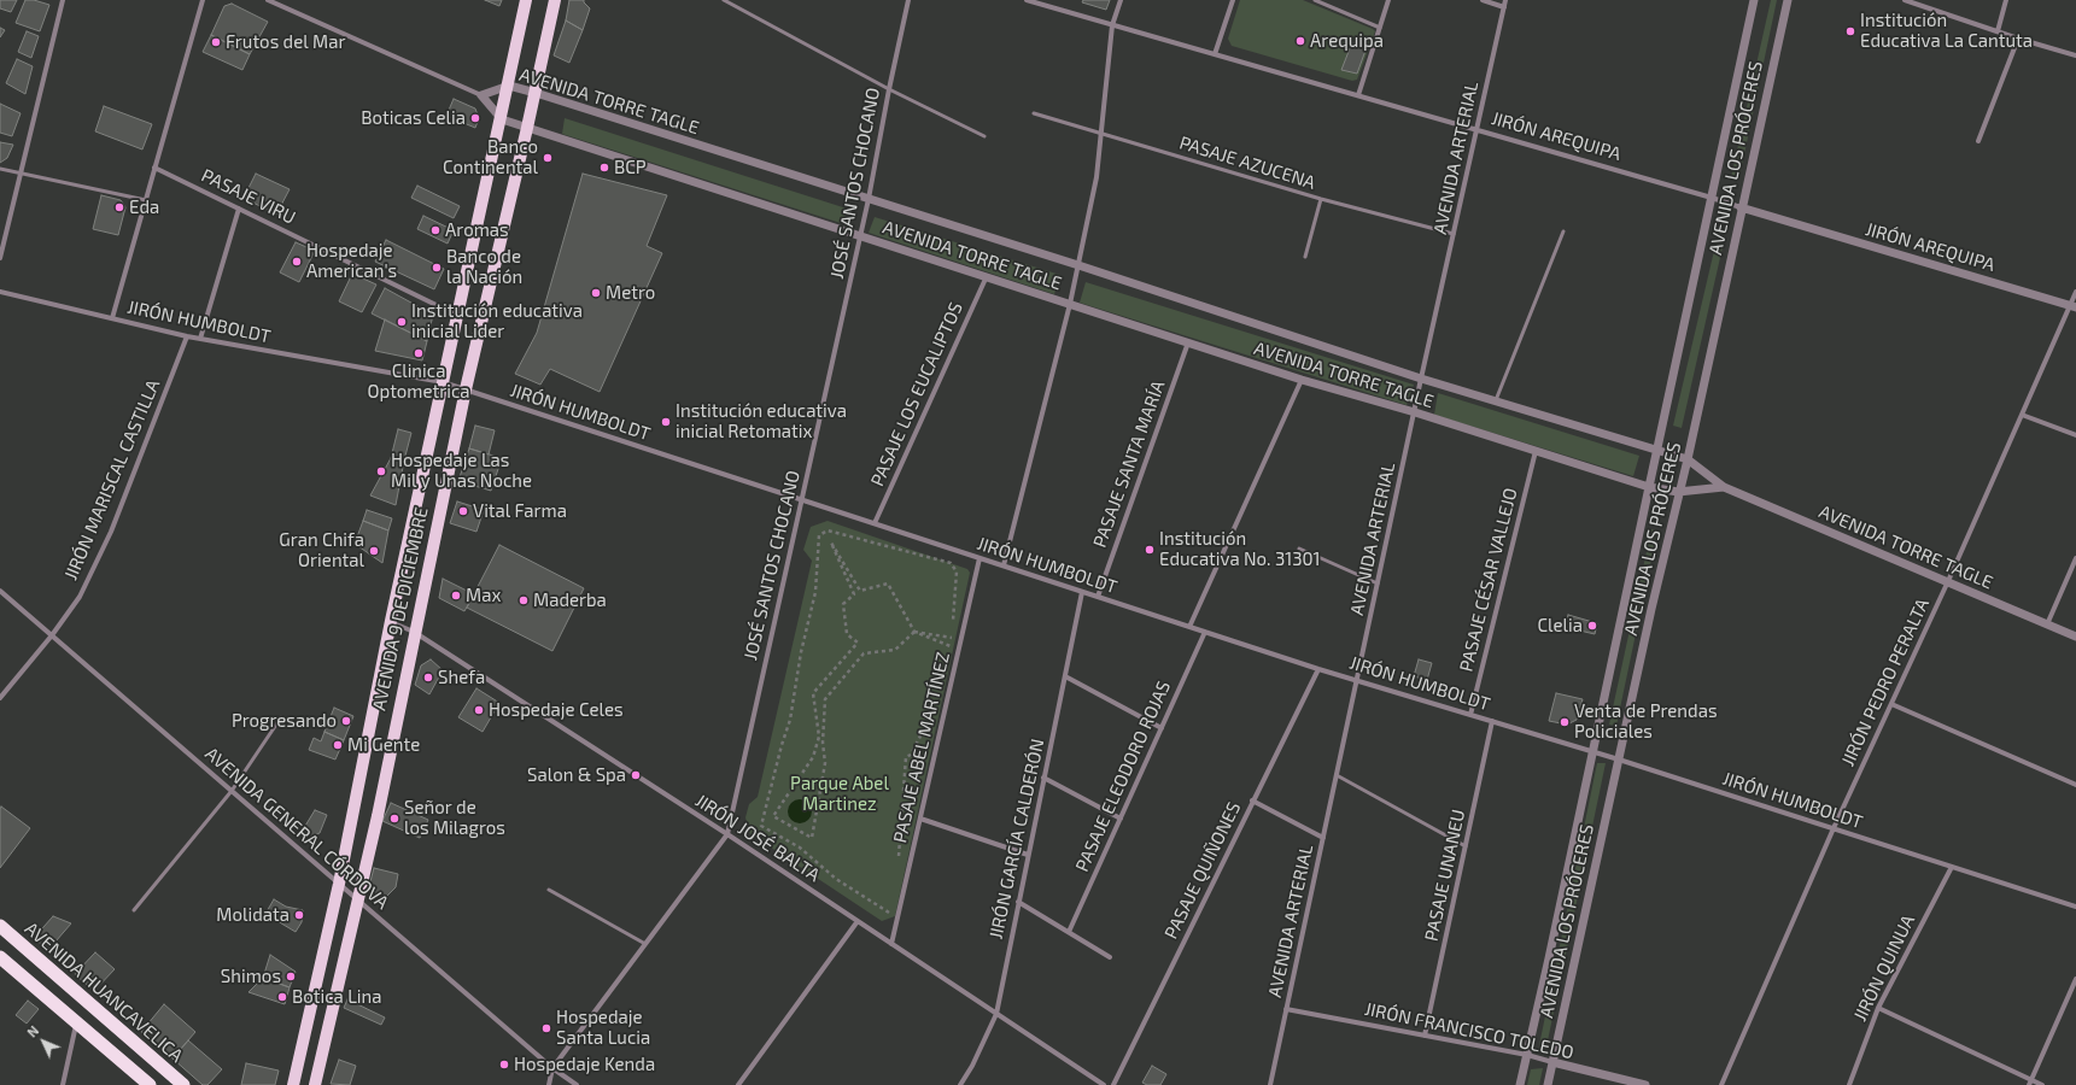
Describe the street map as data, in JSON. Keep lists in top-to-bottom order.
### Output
{
  "streets": {
    "highway": ["AVENIDA HUANCAVELICA"],
    "main road": ["AVENIDA 9 DE DICIEMBRE"],
    "street": [
      "AVENIDA TORRE TAGLE",
      "JIRÓN AREQUIPA",
      "AVENIDA ARTERIAL",
      "AVENIDA LOS PRÓCERES",
      "JOSÉ SANTOS CHOCANO",
      "PASAJE VIRU",
      "JIRÓN HUMBOLDT",
      "PASAJE LOS EUCALIPTOS",
      "PASAJE SANTA MARÍA",
      "JIRÓN MARISCAL CASTILLA",
      "PASAJE CÉSAR VALLEJO",
      "JIRÓN PEDRO PERALTA",
      "PASAJE ABEL MARTÍNEZ",
      "PASAJE ELEODORO ROJAS",
      "AVENIDA GENERAL CÓRDOVA",
      "JIRÓN JOSÉ BALTA",
      "JIRÓN GARCÍA CALDERÓN",
      "PASAJE QUIÑONES",
      "PASAJE UNANEU",
      "JIRÓN QUINUA",
      "JIRÓN FRANCISCO TOLEDO"
    ],
    "lane": ["PASAJE AZUCENA"]
  },
  "crossings": [
    ["AVENIDA TORRE TAGLE", "AVENIDA ARTERIAL"],
    ["AVENIDA TORRE TAGLE", "AVENIDA LOS PRÓCERES"],
    ["AVENIDA TORRE TAGLE", "JOSÉ SANTOS CHOCANO"],
    ["AVENIDA TORRE TAGLE", "PASAJE LOS EUCALIPTOS"],
    ["AVENIDA TORRE TAGLE", "PASAJE SANTA MARÍA"],
    ["AVENIDA TORRE TAGLE", "PASAJE CÉSAR VALLEJO"],
    ["AVENIDA TORRE TAGLE", "AVENIDA 9 DE DICIEMBRE"],
    ["AVENIDA TORRE TAGLE", "JIRÓN PEDRO PERALTA"],
    ["JIRÓN AREQUIPA", "AVENIDA ARTERIAL"],
    ["JIRÓN AREQUIPA", "AVENIDA LOS PRÓCERES"],
    ["JIRÓN AREQUIPA", "JIRÓN PEDRO PERALTA"],
    ["AVENIDA ARTERIAL", "PASAJE AZUCENA"],
    ["AVENIDA ARTERIAL", "JIRÓN HUMBOLDT"],
    ["AVENIDA ARTERIAL", "JIRÓN FRANCISCO TOLEDO"],
    ["AVENIDA LOS PRÓCERES", "JIRÓN HUMBOLDT"],
    ["AVENIDA LOS PRÓCERES", "JIRÓN FRANCISCO TOLEDO"],
    ["JOSÉ SANTOS CHOCANO", "JIRÓN HUMBOLDT"],
    ["JOSÉ SANTOS CHOCANO", "AVENIDA GENERAL CÓRDOVA"],
    ["JOSÉ SANTOS CHOCANO", "JIRÓN JOSÉ BALTA"],
    ["PASAJE VIRU", "AVENIDA 9 DE DICIEMBRE"],
    ["JIRÓN HUMBOLDT", "PASAJE LOS EUCALIPTOS"],
    ["JIRÓN HUMBOLDT", "PASAJE SANTA MARÍA"],
    ["JIRÓN HUMBOLDT", "JIRÓN MARISCAL CASTILLA"],
    ["JIRÓN HUMBOLDT", "PASAJE CÉSAR VALLEJO"],
    ["JIRÓN HUMBOLDT", "AVENIDA 9 DE DICIEMBRE"],
    ["JIRÓN HUMBOLDT", "JIRÓN PEDRO PERALTA"],
    ["JIRÓN HUMBOLDT", "PASAJE ABEL MARTÍNEZ"],
    ["JIRÓN HUMBOLDT", "PASAJE ELEODORO ROJAS"],
    ["JIRÓN HUMBOLDT", "JIRÓN GARCÍA CALDERÓN"],
    ["JIRÓN HUMBOLDT", "PASAJE QUIÑONES"],
    ["JIRÓN HUMBOLDT", "PASAJE UNANEU"],
    ["JIRÓN HUMBOLDT", "JIRÓN QUINUA"],
    ["JIRÓN MARISCAL CASTILLA", "AVENIDA GENERAL CÓRDOVA"],
    ["AVENIDA 9 DE DICIEMBRE", "AVENIDA GENERAL CÓRDOVA"],
    ["AVENIDA 9 DE DICIEMBRE", "JIRÓN JOSÉ BALTA"],
    ["PASAJE ABEL MARTÍNEZ", "JIRÓN JOSÉ BALTA"],
    ["JIRÓN JOSÉ BALTA", "JIRÓN GARCÍA CALDERÓN"],
    ["PASAJE UNANEU", "JIRÓN FRANCISCO TOLEDO"]
  ],
  "parks": ["Parque Abel Martinez"],
  "places": [
    "Institución Educativa La Cantuta",
    "Arequipa",
    "Frutos del Mar",
    "Boticas Celia",
    "Banco Continental",
    "BCP",
    "Eda",
    "Aromas",
    "Hospedaje American's",
    "Banco de la Nación",
    "Metro",
    "Institución educativa inicial Lider",
    "Clinica Optometrica",
    "Institución educativa inicial Retomatix",
    "Hospedaje Las Mil y Unas Noche",
    "Vital Farma",
    "Institución Educativa No. 31301",
    "Gran Chifa Oriental",
    "Max",
    "Maderba",
    "Clelia",
    "Shefa",
    "Hospedaje Celes",
    "Progresando",
    "Venta de Prendas Policiales",
    "Mi Gente",
    "Salon & Spa",
    "Señor de los Milagros",
    "Molidata",
    "Shimos",
    "Botica Lina",
    "Hospedaje Santa Lucia",
    "Hospedaje Kenda"
  ],
  "north": "top left"
}
